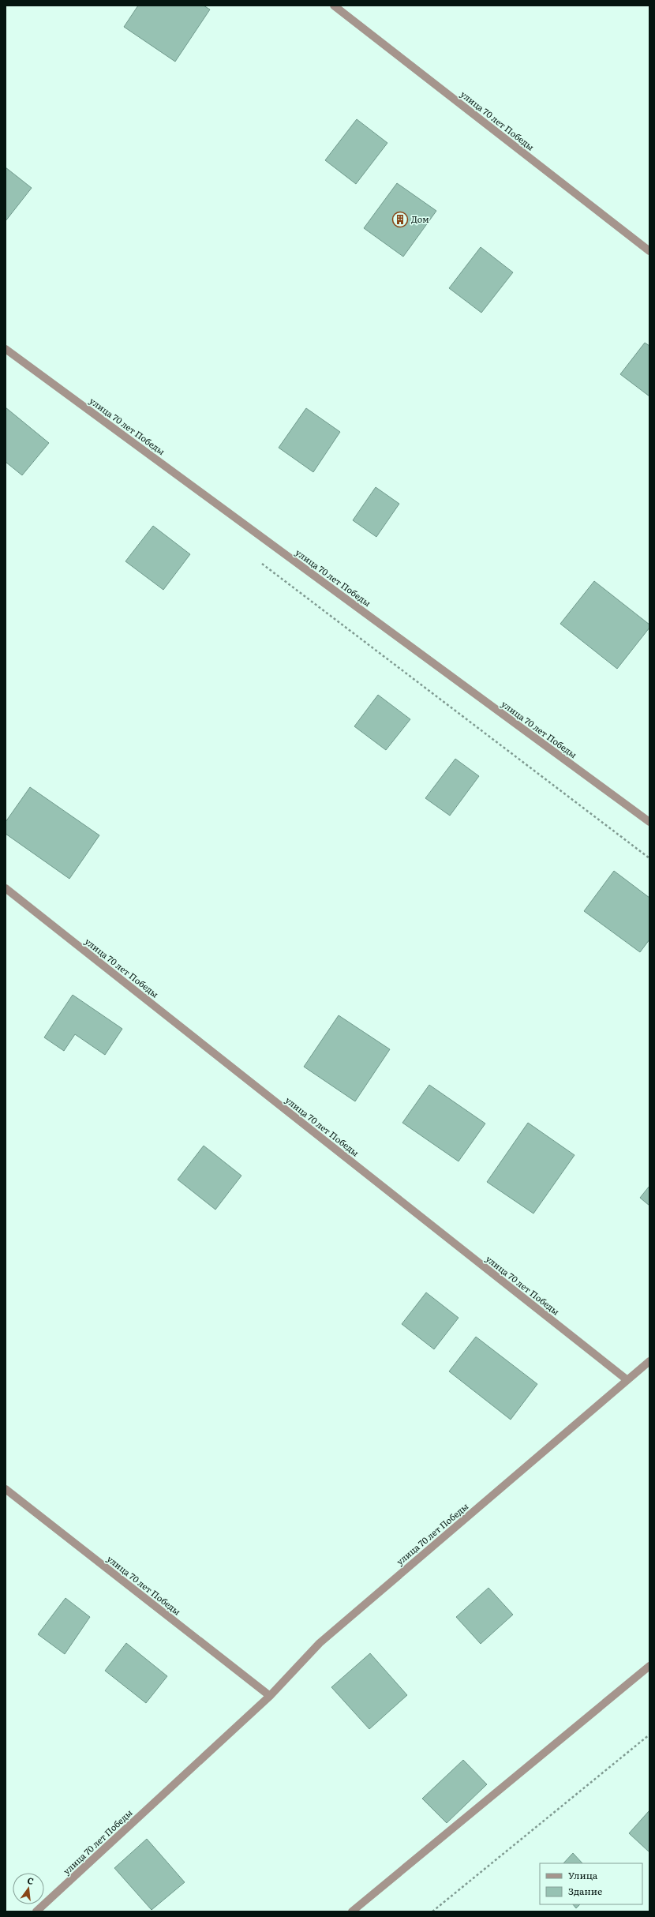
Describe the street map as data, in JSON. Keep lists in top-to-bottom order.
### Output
{
  "streets": {
    "street": ["улица 70 лет Победы"]
  },
  "places": {
    "building": ["Дом"]
  },
  "legend": ["Улица", "Здание"],
  "north": "top"
}
